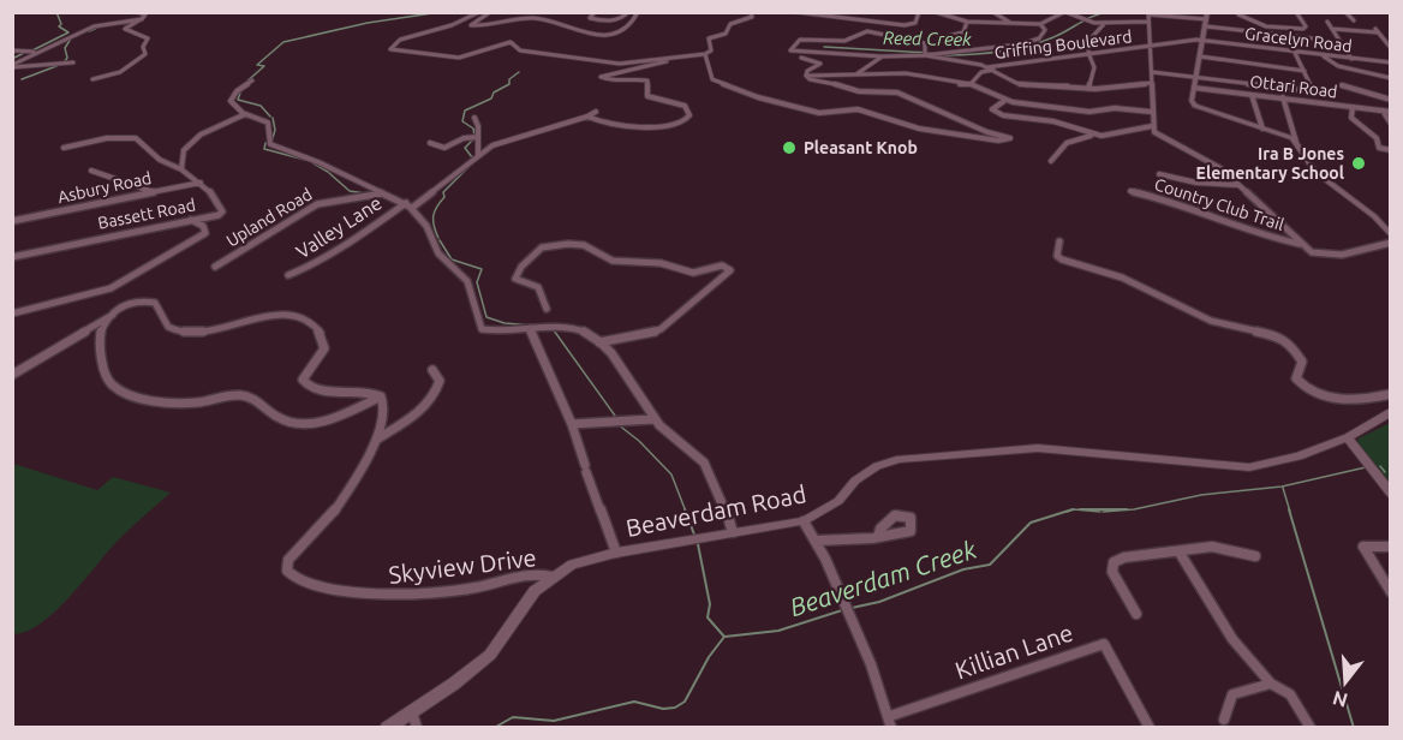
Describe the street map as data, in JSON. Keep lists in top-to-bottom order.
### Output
{
  "streets": {
    "street": [
      "Gracelyn Road",
      "Griffing Boulevard",
      "Ottari Road",
      "Asbury Road",
      "Country Club Trail",
      "Bassett Road",
      "Upland Road",
      "Valley Lane",
      "Beaverdam Road",
      "Skyview Drive",
      "Killian Lane"
    ]
  },
  "crossings": [
    ["Gracelyn Road", "Griffing Boulevard"],
    ["Asbury Road", "Bassett Road"],
    ["Beaverdam Road", "Skyview Drive"]
  ],
  "water": ["Reed Creek", "Beaverdam Creek"],
  "places": ["Pleasant Knob", "Ira B Jones Elementary School"],
  "north": "bottom"
}
